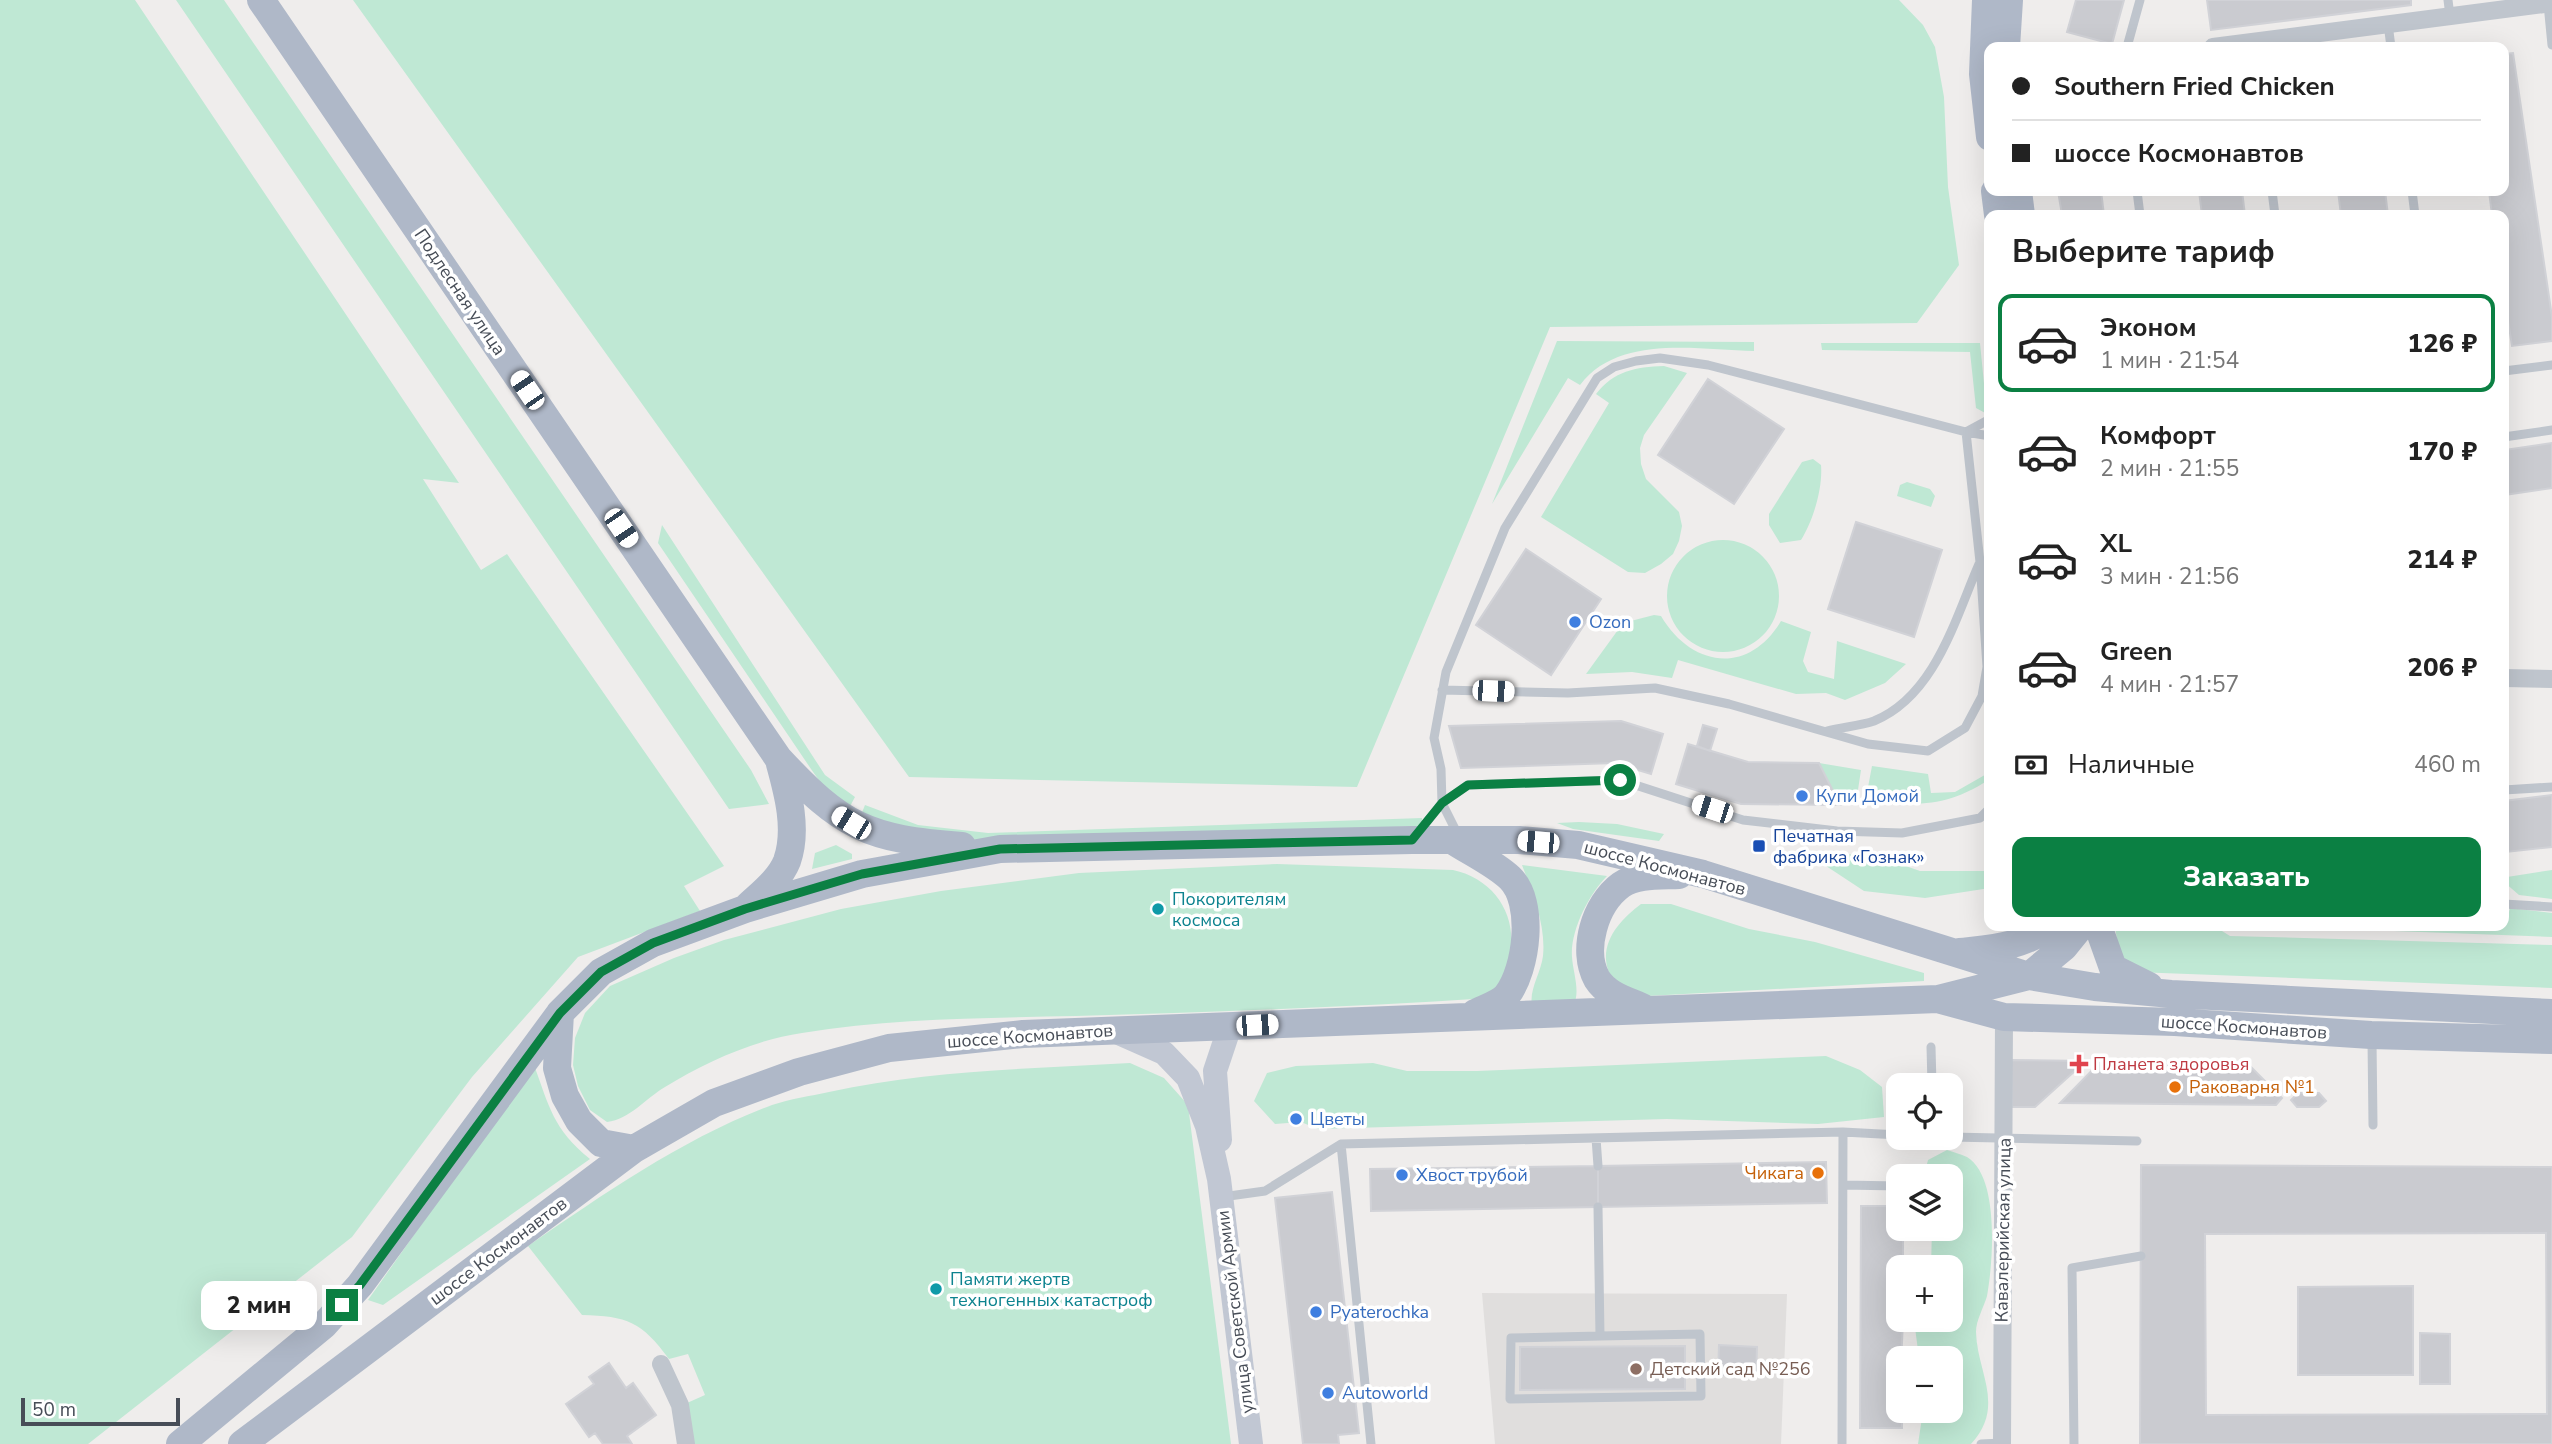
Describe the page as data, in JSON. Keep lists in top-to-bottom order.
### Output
{
  "streets": {
    "main road": ["Подлесная улица", "шоссе Космонавтов"],
    "street": ["Кавалерийская улица", "улица Советской Армии"]
  },
  "crossings": [
    ["шоссе Космонавтов", "Кавалерийская улица"],
    ["шоссе Космонавтов", "улица Советской Армии"]
  ],
  "places": {
    "other": [
      "Ozon",
      "Купи Домой",
      "Покорителям космоса",
      "Раковарня №1",
      "Цветы",
      "Чикага",
      "Хвост трубой",
      "Памяти жертв техногенных катастроф",
      "Pyaterochka",
      "Детский сад №256",
      "Autoworld"
    ],
    "transit": ["Печатная фабрика «Гознак»"],
    "health": ["Планета здоровья"]
  },
  "scale_bar": "50 m",
  "page": {
    "banner": ["Southern Fried Chicken", "шоссе Космонавтов"],
    "heading": "Выберите тариф",
    "list": [
      {
        "name": "Эконом",
        "note": "1 мин · 21:54",
        "value": "126 ₽"
      },
      {
        "name": "Комфорт",
        "note": "2 мин · 21:55",
        "value": "170 ₽"
      },
      {
        "name": "XL",
        "note": "3 мин · 21:56",
        "value": "214 ₽"
      },
      {
        "name": "Green",
        "note": "4 мин · 21:57",
        "value": "206 ₽"
      }
    ],
    "pay": ["Наличные", "460 m"],
    "buttons": "Заказать",
    "map_buttons": ["+", "−"],
    "bubble": "2 мин",
    "scale": "50 m"
  }
}
